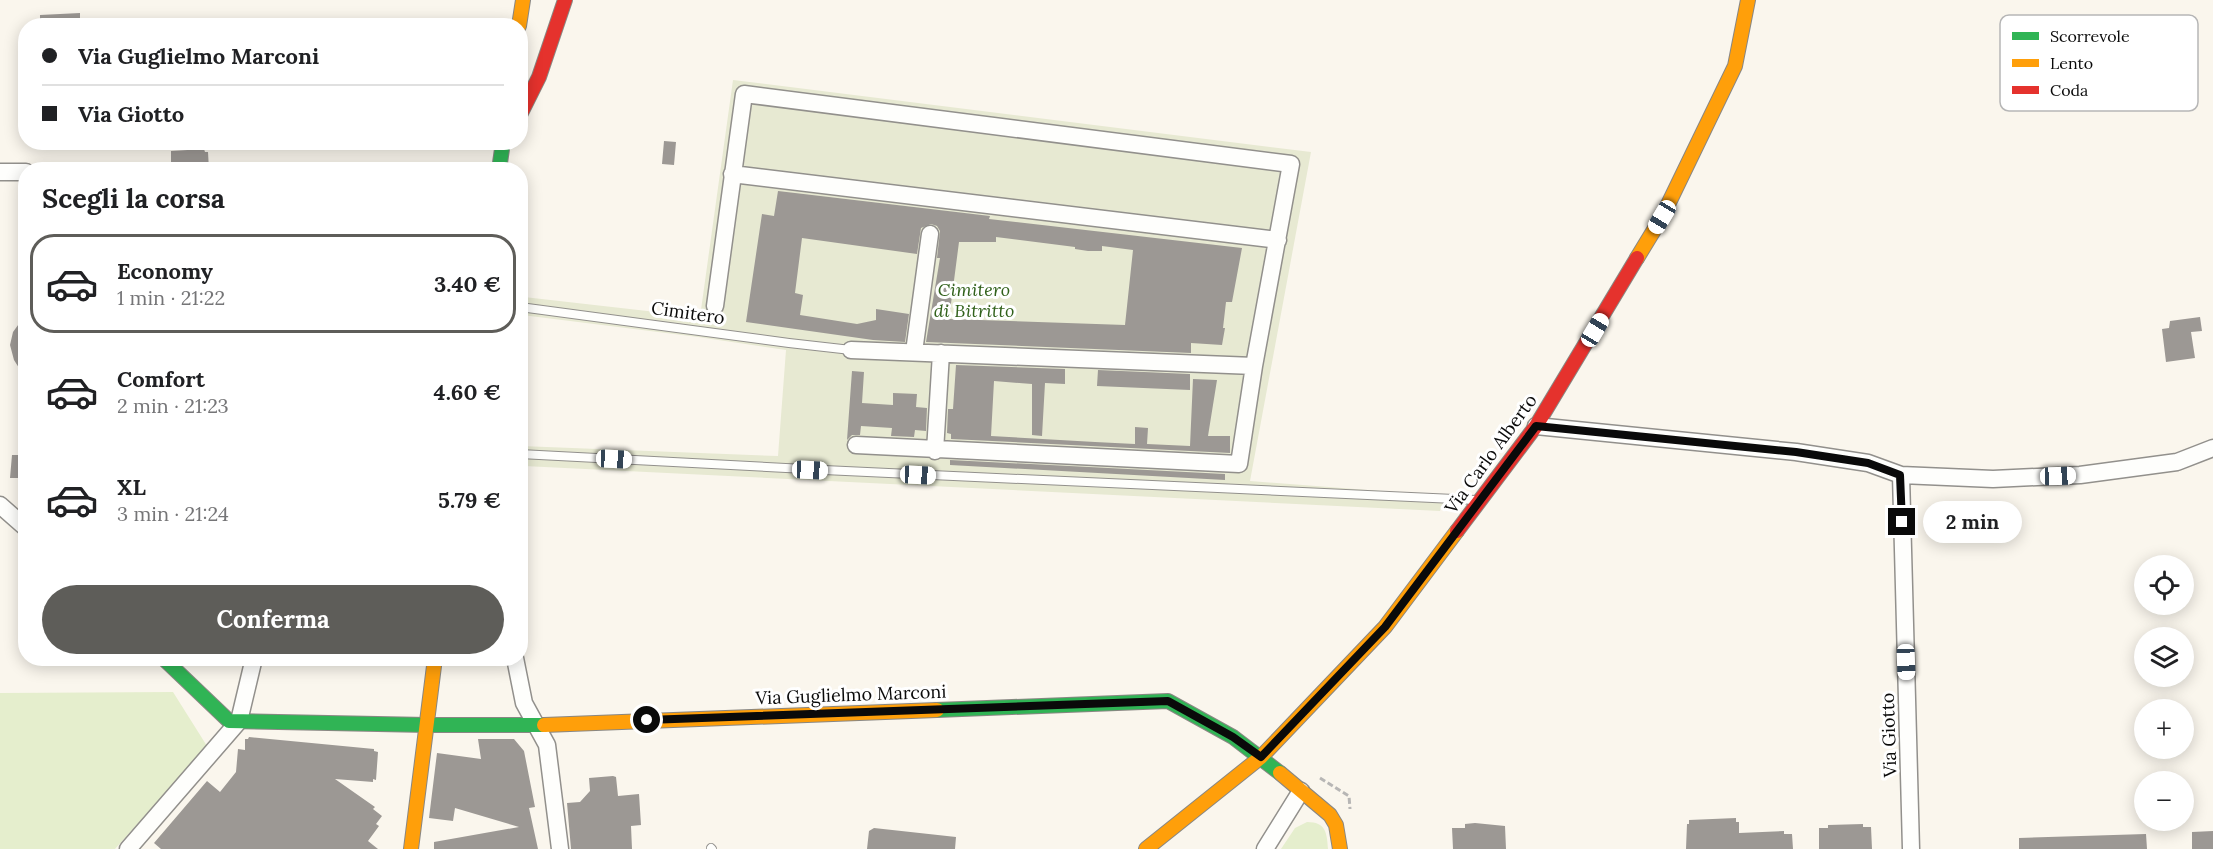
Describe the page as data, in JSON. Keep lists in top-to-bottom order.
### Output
{
  "streets": {
    "street": ["Via Carlo Alberto", "Via Guglielmo Marconi", "Via Giotto"],
    "lane": ["Cimitero"]
  },
  "crossings": [
    ["Via Carlo Alberto", "Via Guglielmo Marconi"]
  ],
  "parks": ["Cimitero di Bitritto"],
  "legend": ["Scorrevole", "Lento", "Coda"],
  "page": {
    "banner": ["Via Guglielmo Marconi", "Via Giotto"],
    "heading": "Scegli la corsa",
    "list": [
      {
        "name": "Economy",
        "note": "1 min · 21:22",
        "value": "3.40 €"
      },
      {
        "name": "Comfort",
        "note": "2 min · 21:23",
        "value": "4.60 €"
      },
      {
        "name": "XL",
        "note": "3 min · 21:24",
        "value": "5.79 €"
      }
    ],
    "bubble": "2 min",
    "map_buttons": ["+", "−"],
    "buttons": "Conferma"
  }
}
